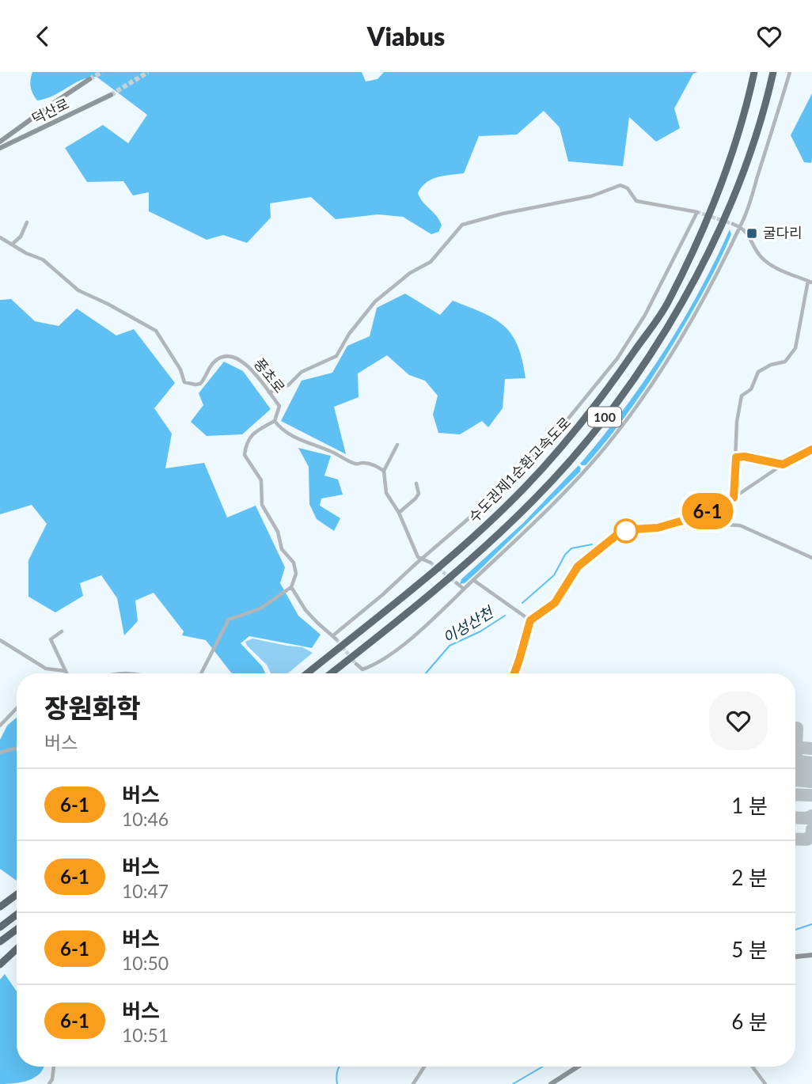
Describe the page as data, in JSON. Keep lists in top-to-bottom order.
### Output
{
  "streets": {
    "highway": ["100", "수도권제1순환고속도로"],
    "main road": ["덕산로"],
    "street": ["풍초로"]
  },
  "water": ["이성산천"],
  "places": {
    "transit": ["굴다리"]
  },
  "lines": ["bus line 6-1"],
  "page": {
    "header": "Viabus",
    "on_map": "6-1",
    "heading": ["장원화학", "버스"],
    "list": [
      {
        "mark": "6-1",
        "name": "버스",
        "note": "10:46",
        "value": "1 분"
      },
      {
        "mark": "6-1",
        "name": "버스",
        "note": "10:47",
        "value": "2 분"
      },
      {
        "mark": "6-1",
        "name": "버스",
        "note": "10:50",
        "value": "5 분"
      },
      {
        "mark": "6-1",
        "name": "버스",
        "note": "10:51",
        "value": "6 분"
      }
    ]
  }
}
